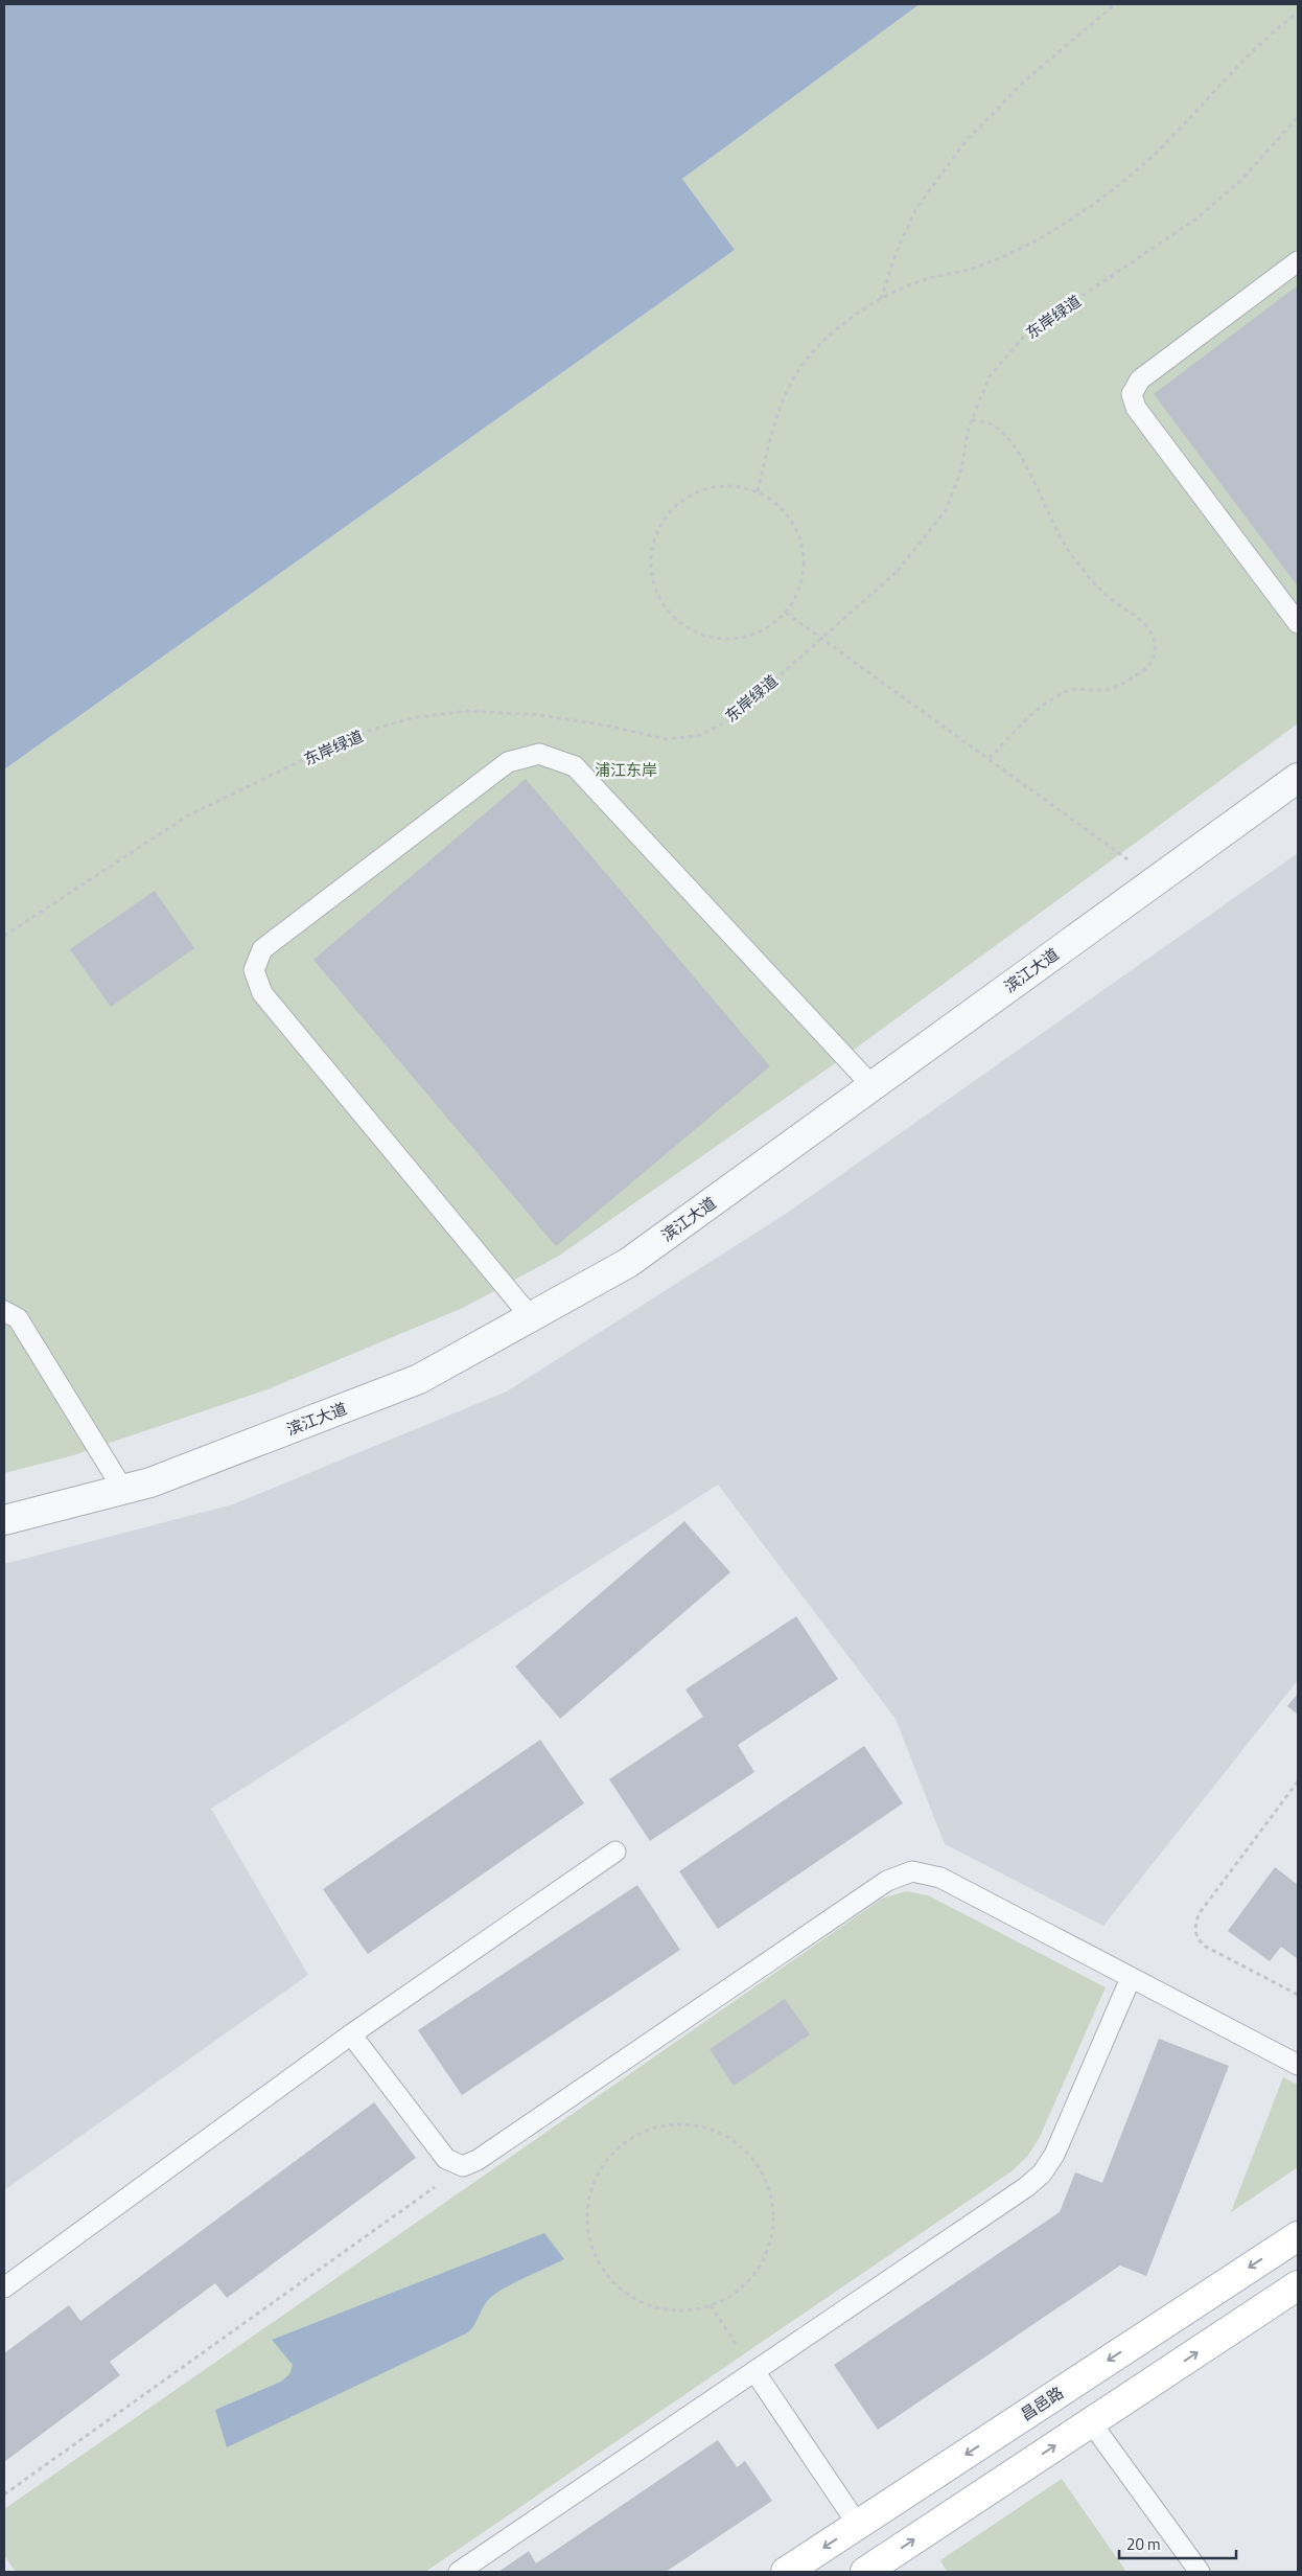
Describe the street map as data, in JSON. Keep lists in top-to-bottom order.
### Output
{
  "streets": {
    "main road": ["昌邑路"],
    "street": ["滨江大道"],
    "path": ["东岸绿道"]
  },
  "parks": ["浦江东岸"],
  "scale_bar": "20 m"
}
